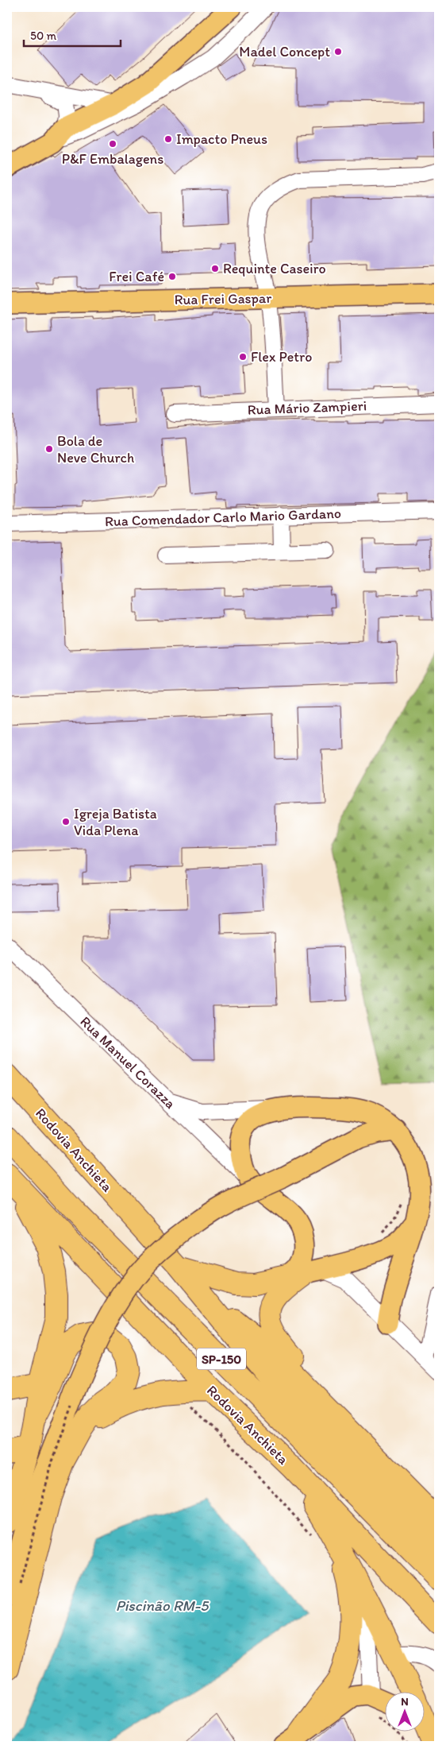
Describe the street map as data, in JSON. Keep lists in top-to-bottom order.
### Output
{
  "streets": {
    "highway": ["Rodovia Anchieta", "SP-150"],
    "main road": ["Rua Frei Gaspar"],
    "street": ["Rua Mário Zampieri", "Rua Comendador Carlo Mario Gardano", "Rua Manuel Corazza"]
  },
  "water": ["Piscinão RM-5"],
  "places": [
    "Madel Concept",
    "Impacto Pneus",
    "P&F Embalagens",
    "Requinte Caseiro",
    "Frei Café",
    "Flex Petro",
    "Bola de Neve Church",
    "Igreja Batista Vida Plena"
  ],
  "scale_bar": "50 m",
  "north": "top"
}
